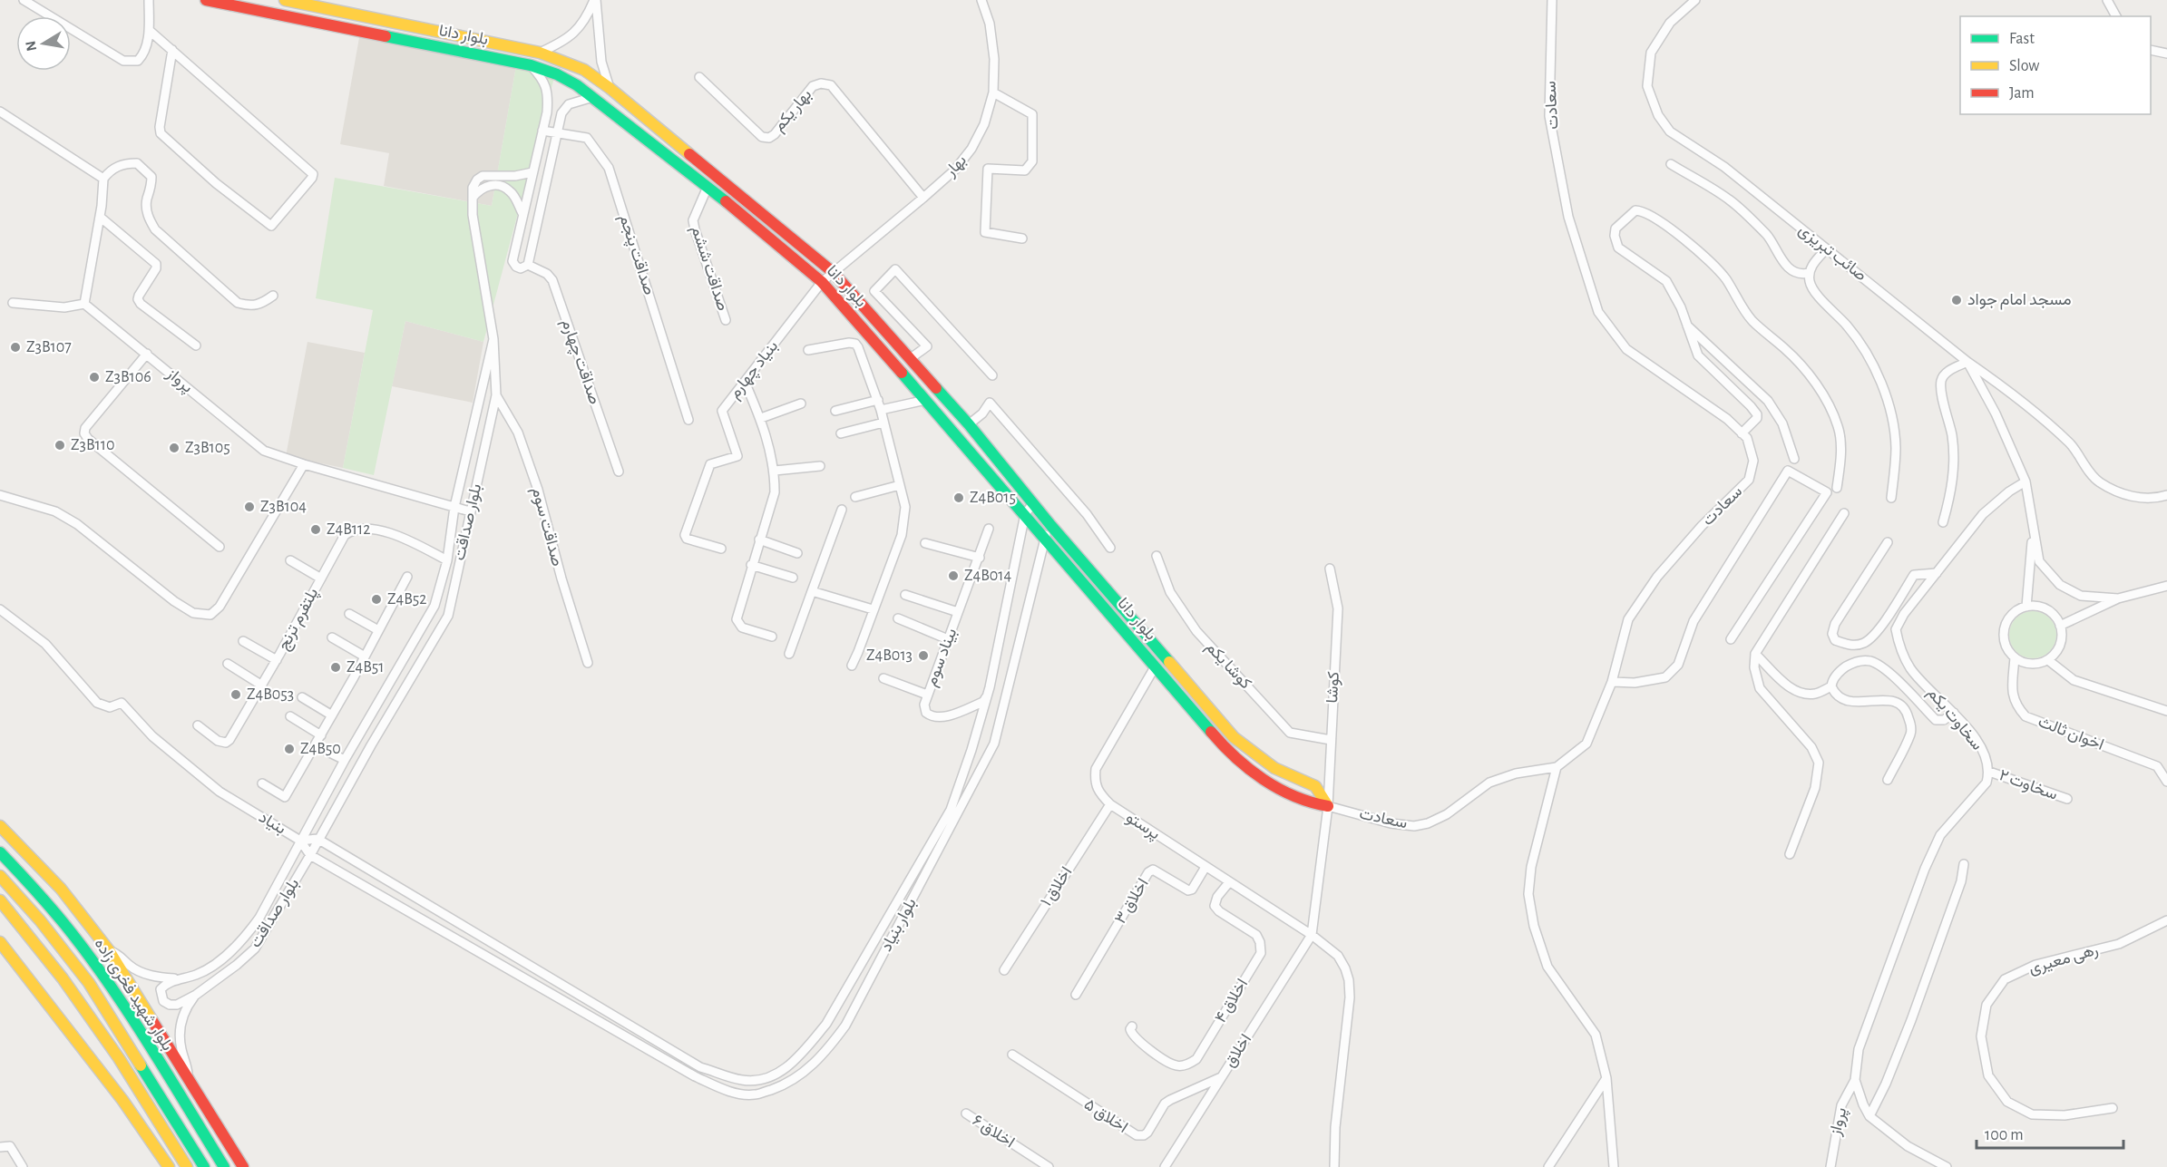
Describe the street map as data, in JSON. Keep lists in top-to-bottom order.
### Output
{
  "streets": {
    "street": [
      "بلوار دانا",
      "سعادت",
      "بهار یکم",
      "بهار",
      "صائب تبریزی",
      "صداقت پنجم",
      "صداقت ششم",
      "صداقت چهارم",
      "بنیاد چهارم",
      "پرواز",
      "بلوار صداقت",
      "صداقت سوم",
      "پلتفرم ترنج",
      "بیناد سوم",
      "کوشا یکم",
      "کوشا",
      "سخاوت یکم",
      "اخوان ثالث",
      "سخاوت ۲",
      "بنیاد",
      "پرستو",
      "اخلاق ۱",
      "اخلاق ۳",
      "بلوار بنیاد",
      "رهی معیری",
      "بلوار شهید فخری زاده",
      "اخلاق ۴",
      "اخلاق",
      "اخلاق ۵",
      "اخلاق ۶"
    ]
  },
  "crossings": [
    ["بلوار دانا", "سعادت"],
    ["بلوار دانا", "بهار"],
    ["بلوار دانا", "صداقت ششم"],
    ["بلوار دانا", "بنیاد چهارم"],
    ["بلوار دانا", "کوشا"],
    ["بلوار دانا", "پرستو"],
    ["بلوار دانا", "بلوار بنیاد"],
    ["سعادت", "کوشا"],
    ["بهار یکم", "بهار"],
    ["بهار", "بنیاد چهارم"],
    ["صائب تبریزی", "سخاوت یکم"],
    ["پرواز", "بلوار صداقت"],
    ["پرواز", "سخاوت یکم"],
    ["بلوار صداقت", "صداقت سوم"],
    ["بلوار صداقت", "پلتفرم ترنج"],
    ["بلوار صداقت", "بنیاد"],
    ["بلوار صداقت", "بلوار بنیاد"],
    ["بیناد سوم", "بلوار بنیاد"],
    ["کوشا یکم", "کوشا"],
    ["سخاوت یکم", "سخاوت ۲"],
    ["بنیاد", "بلوار بنیاد"],
    ["پرستو", "اخلاق ۱"],
    ["پرستو", "اخلاق ۳"],
    ["پرستو", "اخلاق ۴"],
    ["پرستو", "اخلاق"],
    ["اخلاق", "اخلاق ۵"]
  ],
  "places": [
    "مسجد امام جواد",
    "Z3B107",
    "Z3B106",
    "Z3B110",
    "Z3B105",
    "Z4B015",
    "Z3B104",
    "Z4B112",
    "Z4B014",
    "Z4B52",
    "Z4B013",
    "Z4B51",
    "Z4B053",
    "Z4B50"
  ],
  "legend": ["Fast", "Slow", "Jam"],
  "scale_bar": "100 m",
  "north": "left"
}
